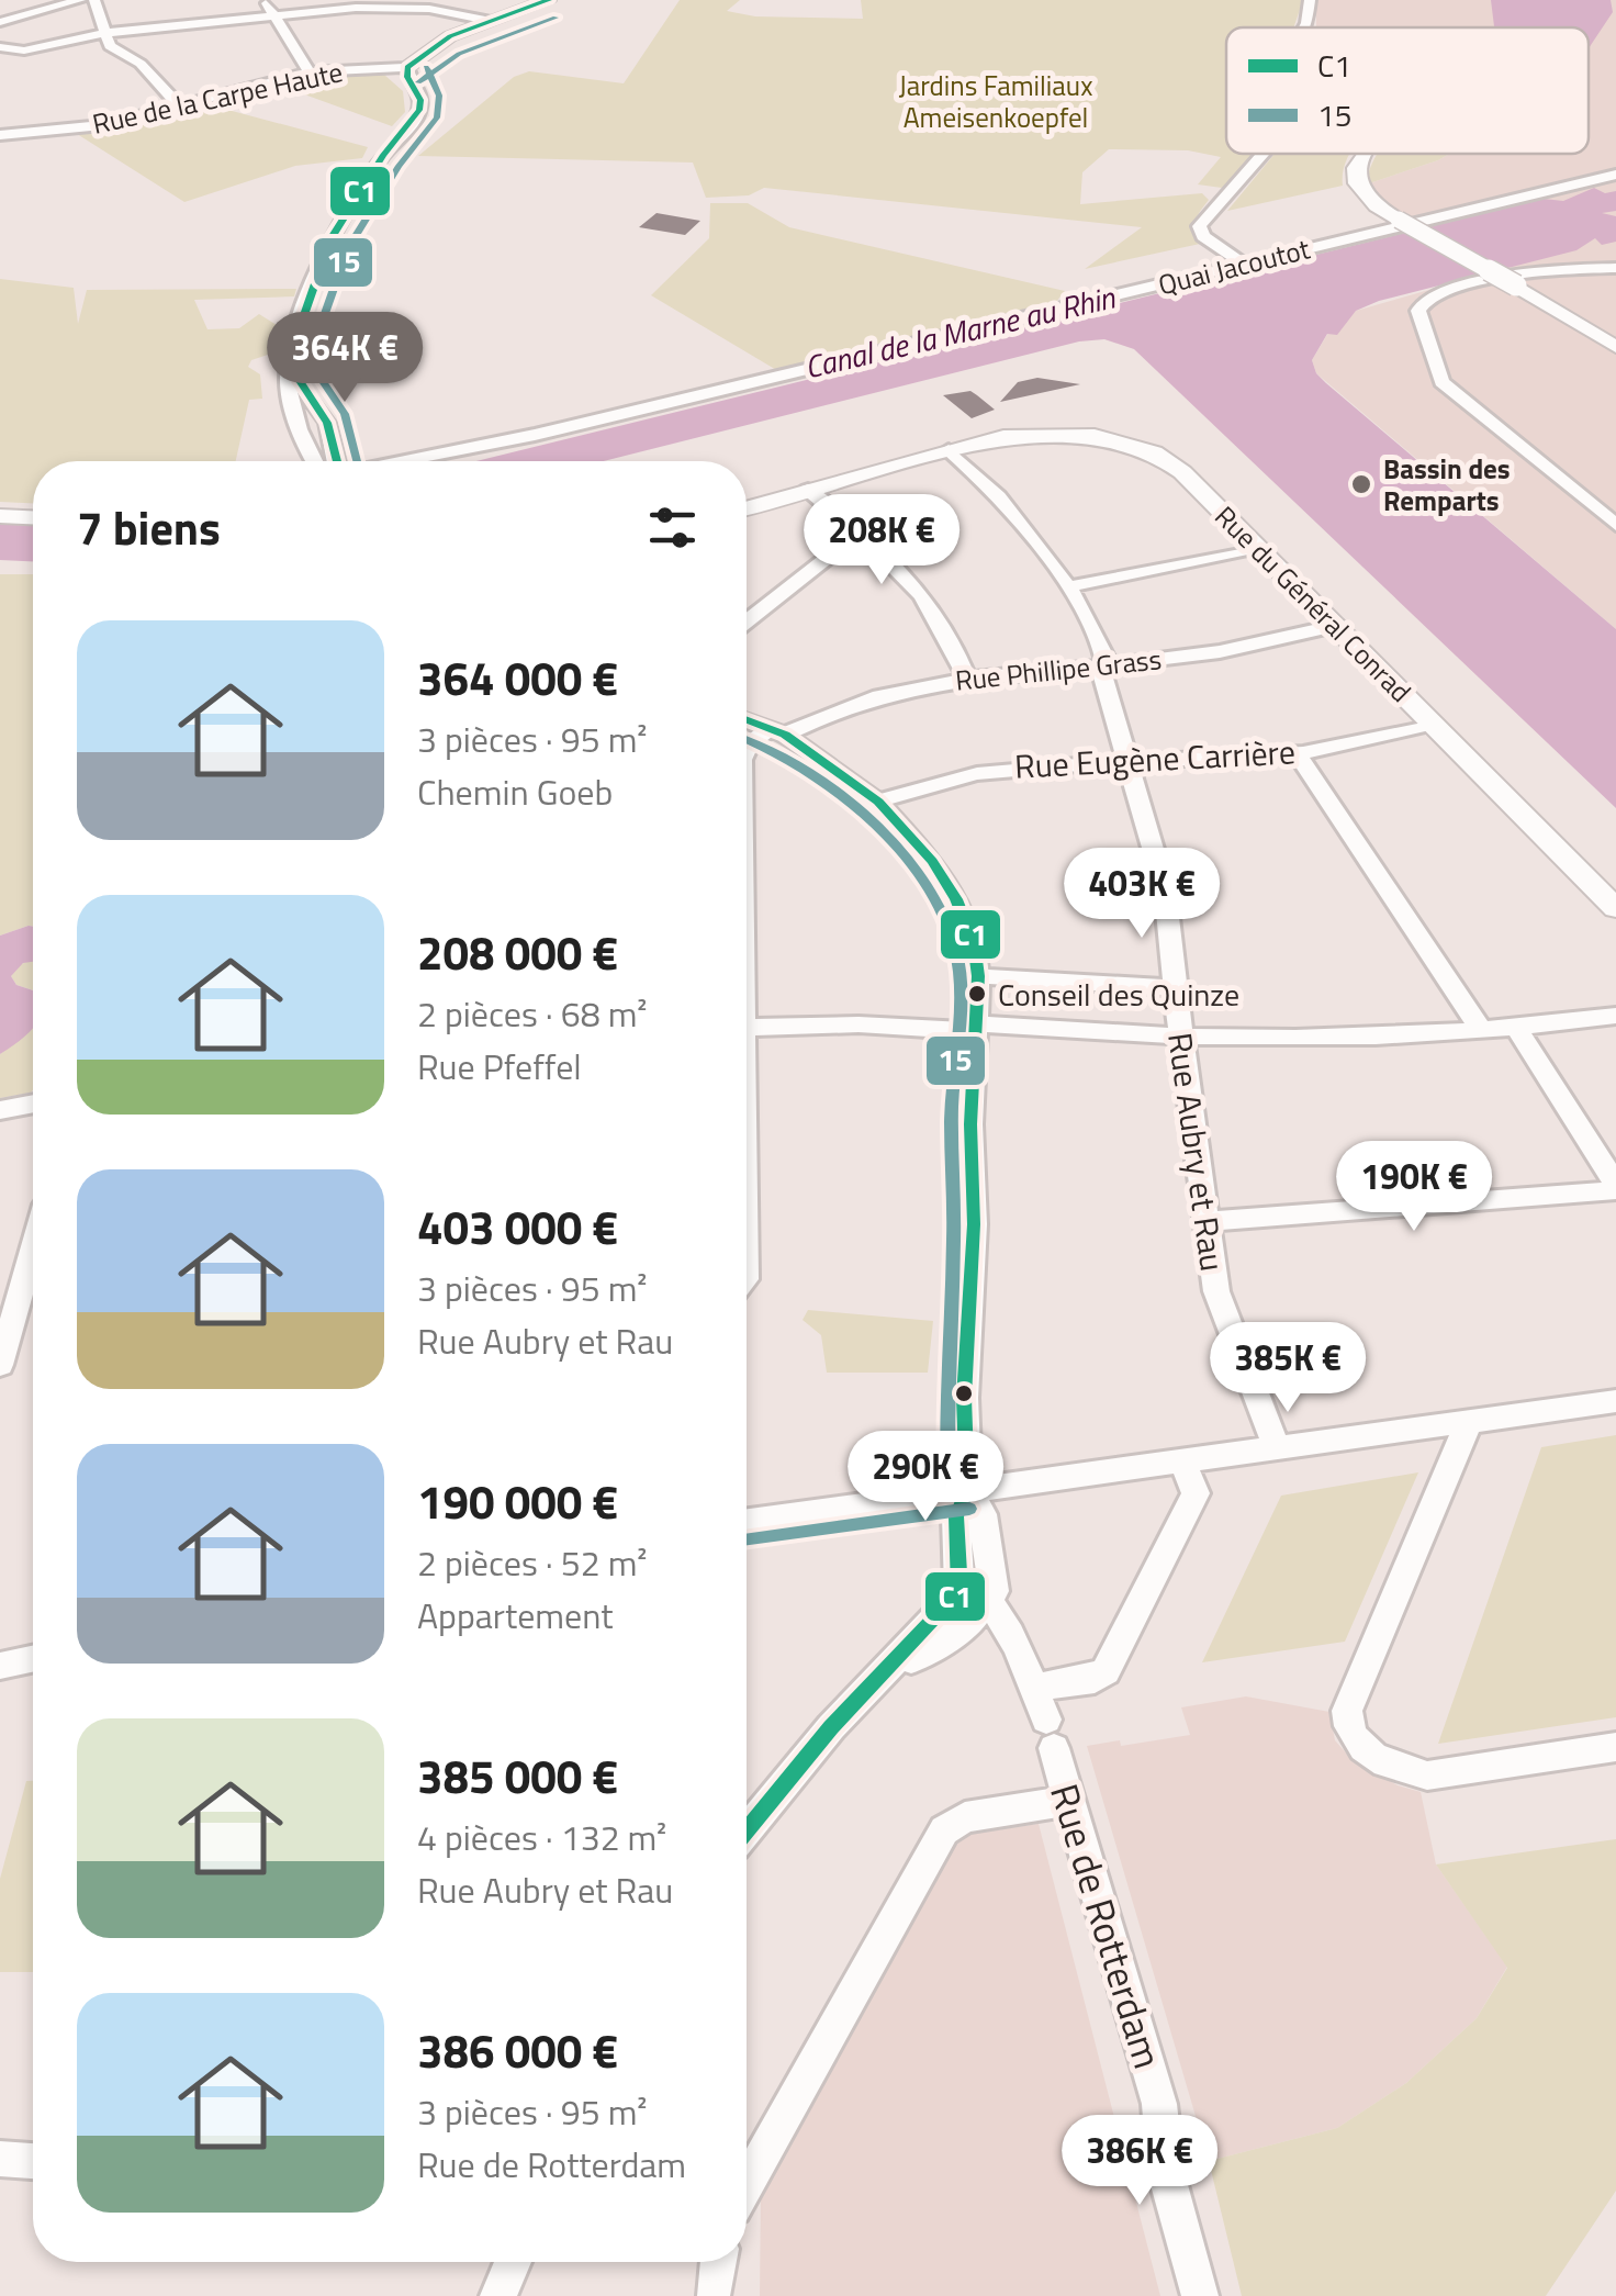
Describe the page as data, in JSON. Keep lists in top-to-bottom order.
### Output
{
  "streets": {
    "main road": ["Rue du Général Conrad"],
    "street": [
      "Rue de la Carpe Haute",
      "Quai Jacoutot",
      "Rue Phillipe Grass",
      "Rue Eugène Carrière",
      "Rue Aubry et Rau",
      "Rue de Rotterdam"
    ]
  },
  "crossings": [
    ["Rue du Général Conrad", "Rue Phillipe Grass"],
    ["Rue du Général Conrad", "Rue Eugène Carrière"],
    ["Rue du Général Conrad", "Rue Aubry et Rau"],
    ["Rue Phillipe Grass", "Rue Aubry et Rau"],
    ["Rue Eugène Carrière", "Rue Aubry et Rau"]
  ],
  "water": ["Canal de la Marne au Rhin"],
  "parks": ["Jardins Familiaux Ameisenkoepfel"],
  "places": ["Bassin des Remparts", "Conseil des Quinze"],
  "lines": ["transit line C1", "transit line 15"],
  "legend": ["C1", "15"],
  "page": {
    "price": [
      "364K €",
      "208K €",
      "403K €",
      "190K €",
      "385K €",
      "290K €",
      "386K €"
    ],
    "heading": "7 biens",
    "list": [
      {
        "name": "364 000 €",
        "note": "3 pièces · 95 m² · Chemin Goeb"
      },
      {
        "name": "208 000 €",
        "note": "2 pièces · 68 m² · Rue Pfeffel"
      },
      {
        "name": "403 000 €",
        "note": "3 pièces · 95 m² · Rue Aubry et Rau"
      },
      {
        "name": "190 000 €",
        "note": "2 pièces · 52 m² · Appartement"
      },
      {
        "name": "385 000 €",
        "note": "4 pièces · 132 m² · Rue Aubry et Rau"
      },
      {
        "name": "386 000 €",
        "note": "3 pièces · 95 m² · Rue de Rotterdam"
      }
    ]
  }
}
